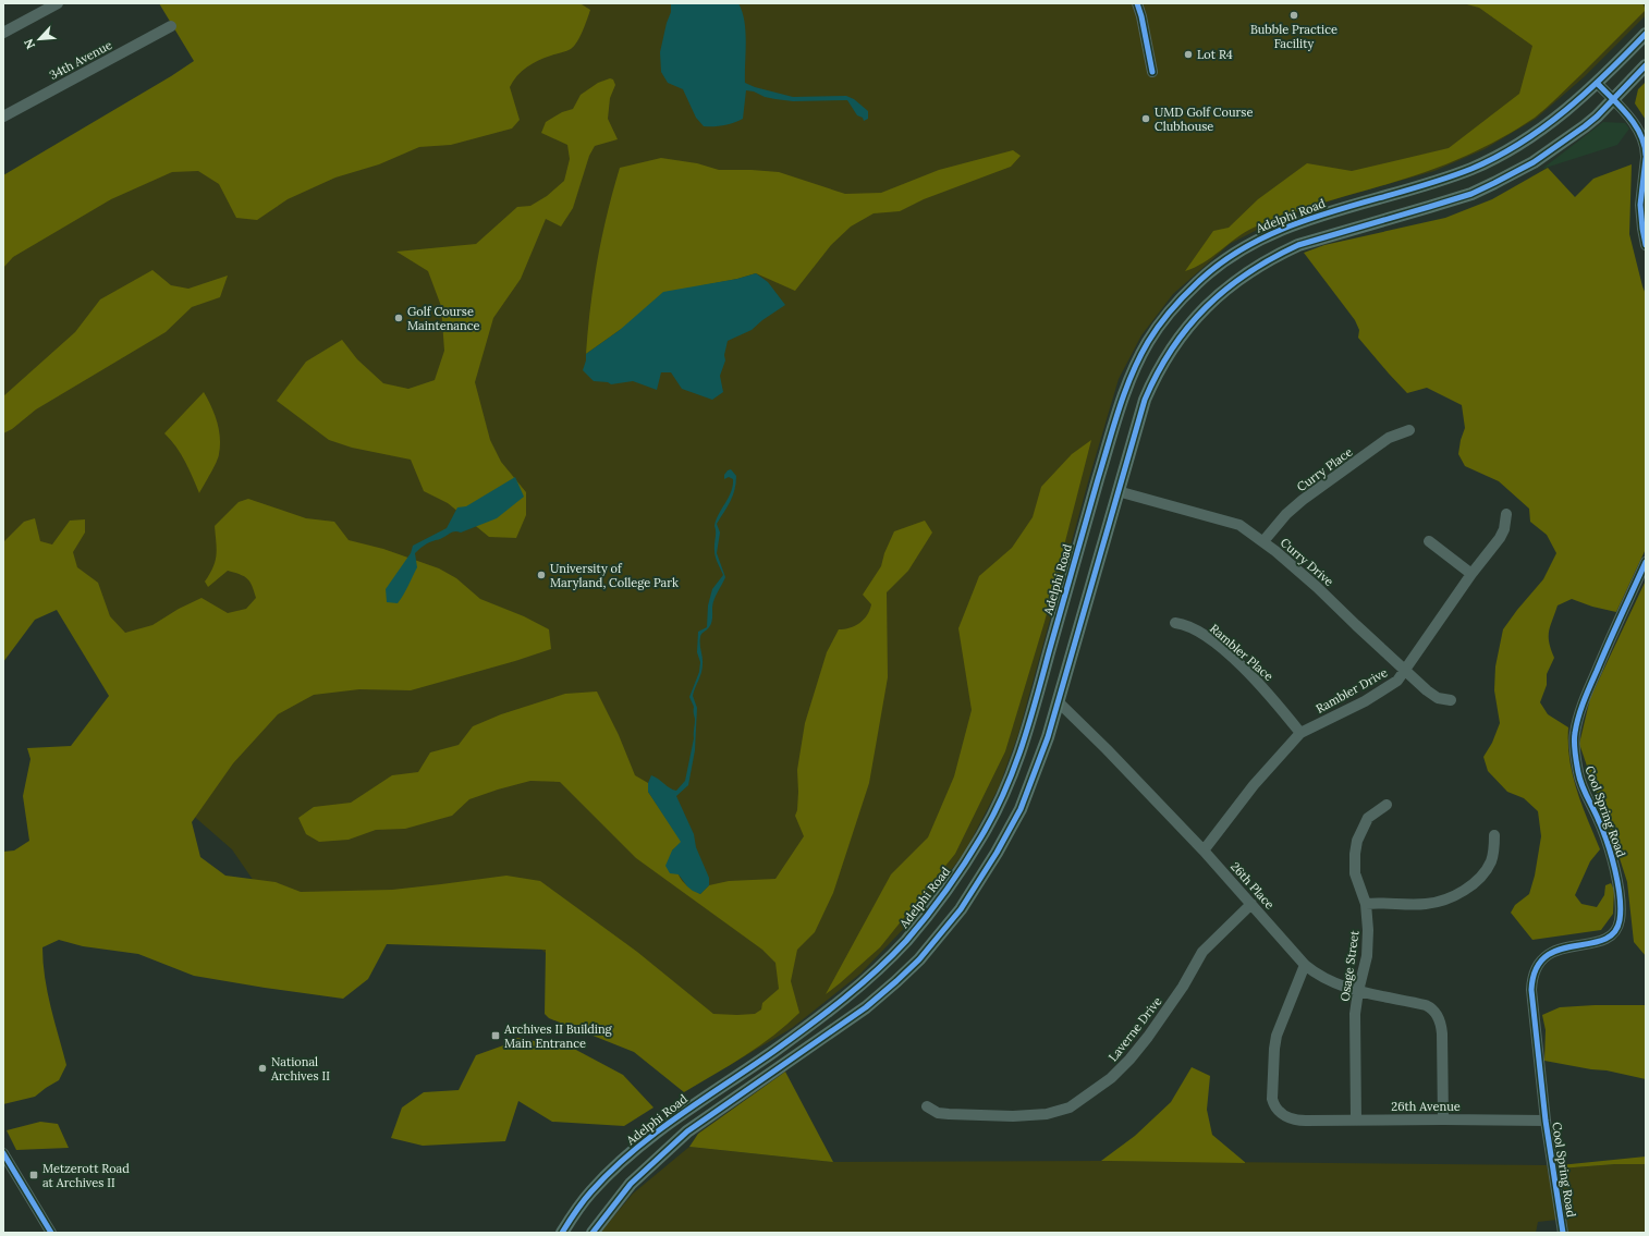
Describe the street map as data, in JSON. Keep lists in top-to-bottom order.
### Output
{
  "streets": {
    "main road": ["Adelphi Road"],
    "street": [
      "34th Avenue",
      "Curry Place",
      "Curry Drive",
      "Rambler Place",
      "Rambler Drive",
      "Cool Spring Road",
      "26th Place",
      "Osage Street",
      "Laverne Drive",
      "26th Avenue"
    ]
  },
  "crossings": [
    ["Curry Place", "Curry Drive"],
    ["Curry Drive", "Rambler Drive"],
    ["Rambler Place", "Rambler Drive"],
    ["Rambler Drive", "26th Place"],
    ["Cool Spring Road", "26th Avenue"],
    ["26th Place", "Osage Street"],
    ["26th Place", "Laverne Drive"],
    ["26th Place", "26th Avenue"],
    ["Osage Street", "26th Avenue"]
  ],
  "places": {
    "other": [
      "Bubble Practice Facility",
      "Lot R4",
      "UMD Golf Course Clubhouse",
      "Golf Course Maintenance",
      "University of Maryland, College Park",
      "National Archives II"
    ],
    "transit": ["Archives II Building Main Entrance", "Metzerott Road at Archives II"]
  },
  "north": "bottom left"
}
